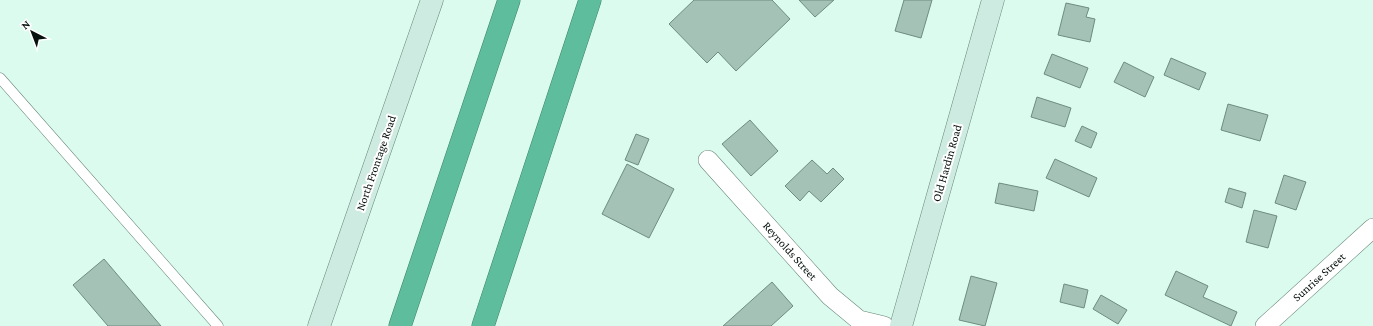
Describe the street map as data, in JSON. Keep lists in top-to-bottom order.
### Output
{
  "streets": {
    "street": [
      "North Frontage Road",
      "Old Hardin Road",
      "Reynolds Street",
      "Sunrise Street"
    ]
  },
  "north": "top left"
}
